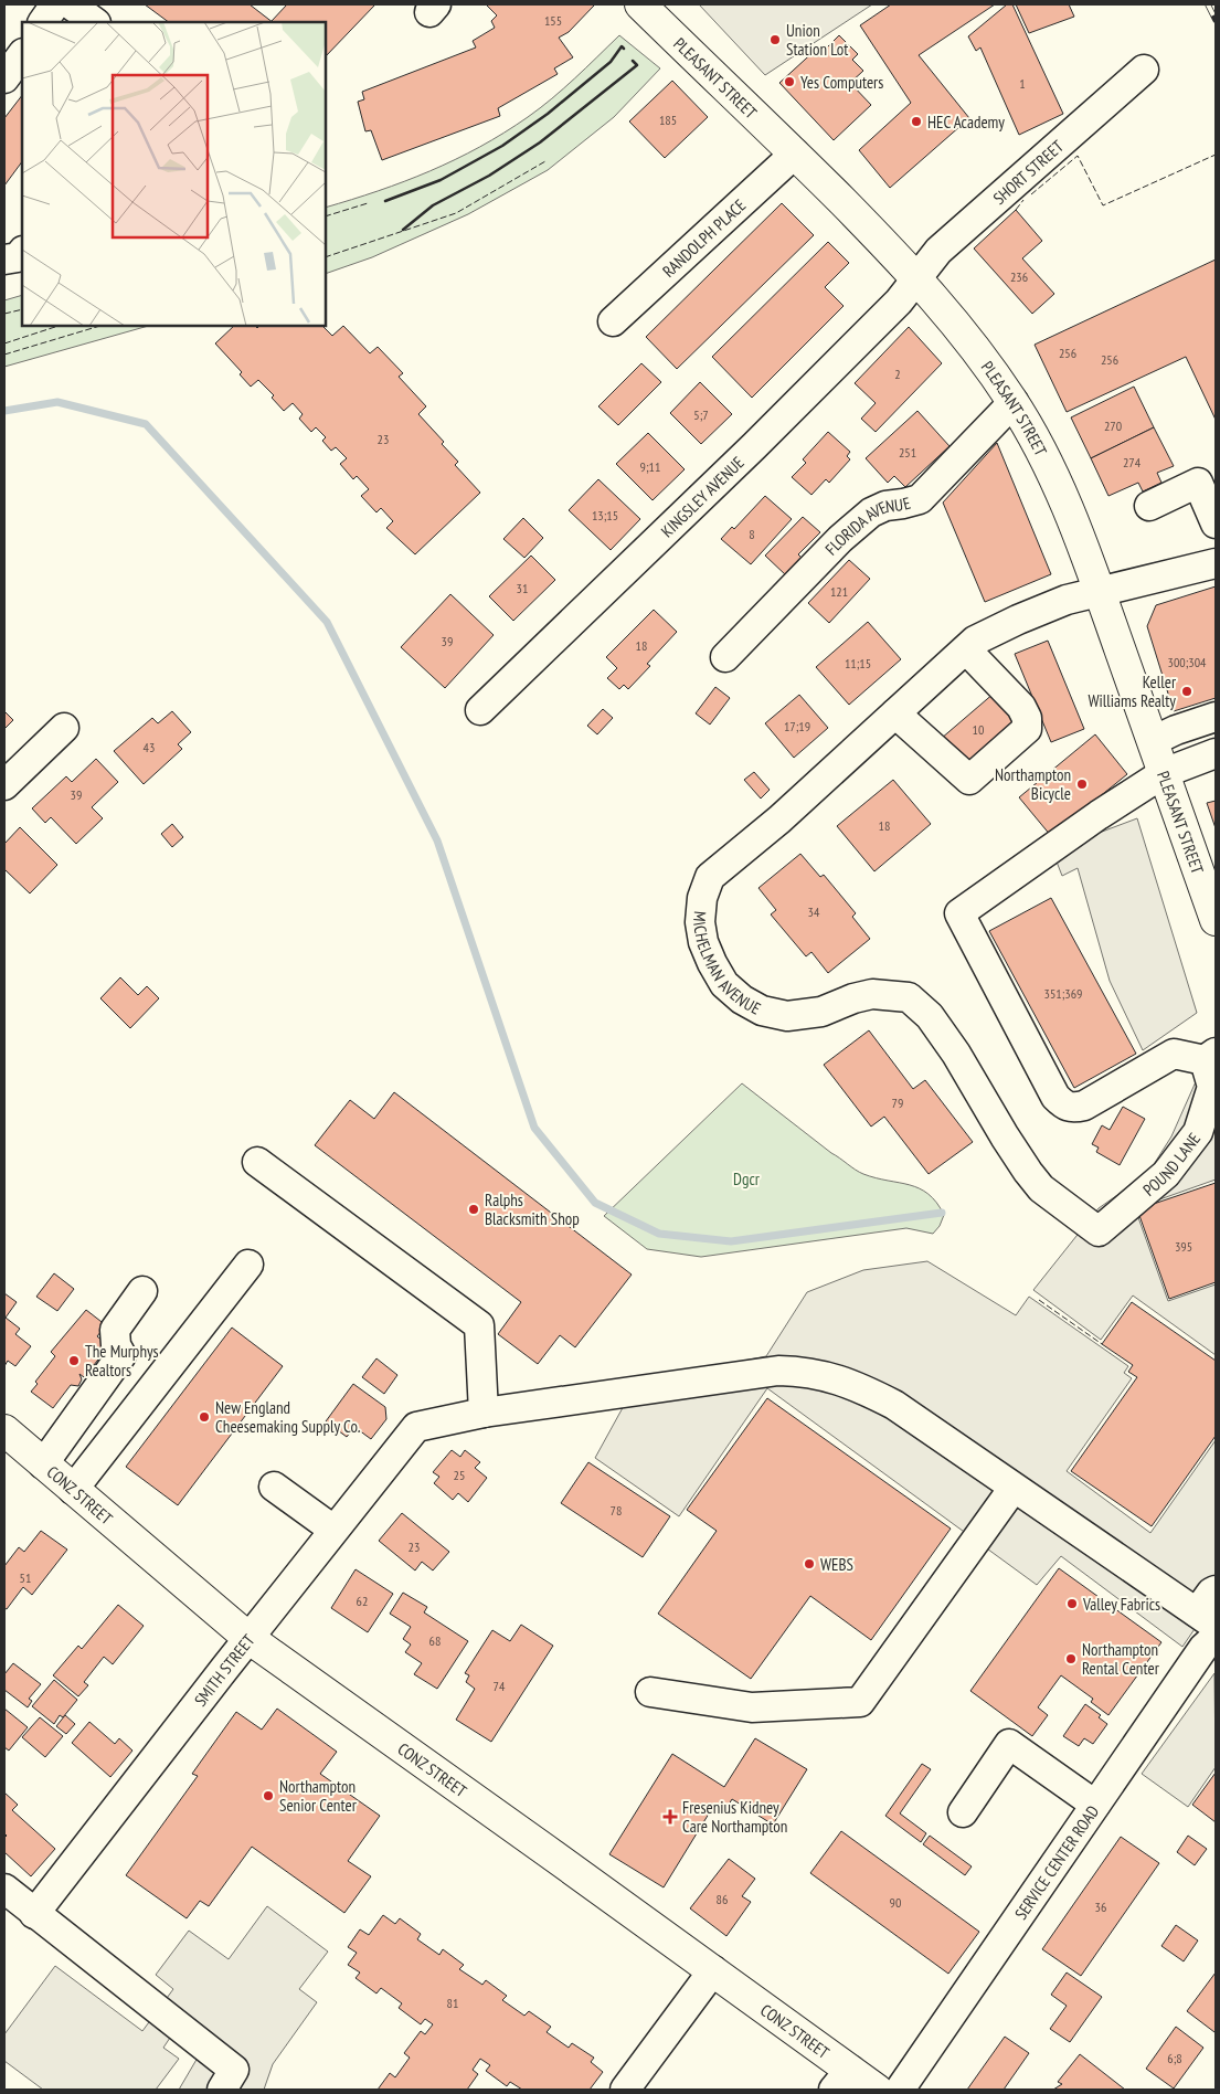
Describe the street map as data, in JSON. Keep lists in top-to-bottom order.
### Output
{
  "streets": {
    "main road": ["PLEASANT STREET", "CONZ STREET"],
    "street": [
      "SHORT STREET",
      "RANDOLPH PLACE",
      "KINGSLEY AVENUE",
      "FLORIDA AVENUE",
      "MICHELMAN AVENUE",
      "POUND LANE",
      "SMITH STREET",
      "SERVICE CENTER ROAD"
    ]
  },
  "crossings": [
    ["PLEASANT STREET", "SHORT STREET"],
    ["PLEASANT STREET", "RANDOLPH PLACE"],
    ["PLEASANT STREET", "KINGSLEY AVENUE"],
    ["PLEASANT STREET", "FLORIDA AVENUE"],
    ["PLEASANT STREET", "MICHELMAN AVENUE"],
    ["SHORT STREET", "KINGSLEY AVENUE"],
    ["MICHELMAN AVENUE", "POUND LANE"],
    ["CONZ STREET", "SMITH STREET"]
  ],
  "parks": ["Dgcr"],
  "places": {
    "other": [
      "Union Station Lot",
      "Yes Computers",
      "HEC Academy",
      "Keller Williams Realty",
      "Northampton Bicycle",
      "Ralphs Blacksmith Shop",
      "The Murphys Realtors",
      "New England Cheesemaking Supply Co.",
      "WEBS",
      "Valley Fabrics",
      "Northampton Rental Center",
      "Northampton Senior Center"
    ],
    "health": ["Fresenius Kidney Care Northampton"]
  },
  "house_numbers": [
    "155",
    "1",
    "185",
    "236",
    "256",
    "256",
    "2",
    "5;7",
    "270",
    "23",
    "251",
    "274",
    "9;11",
    "13;15",
    "8",
    "31",
    "121",
    "39",
    "18",
    "300;304",
    "11;15",
    "17;19",
    "10",
    "43",
    "39",
    "18",
    "34",
    "351;369",
    "79",
    "395",
    "25",
    "78",
    "23",
    "51",
    "62",
    "68",
    "74",
    "86",
    "90",
    "36",
    "81",
    "6;8"
  ]
}
